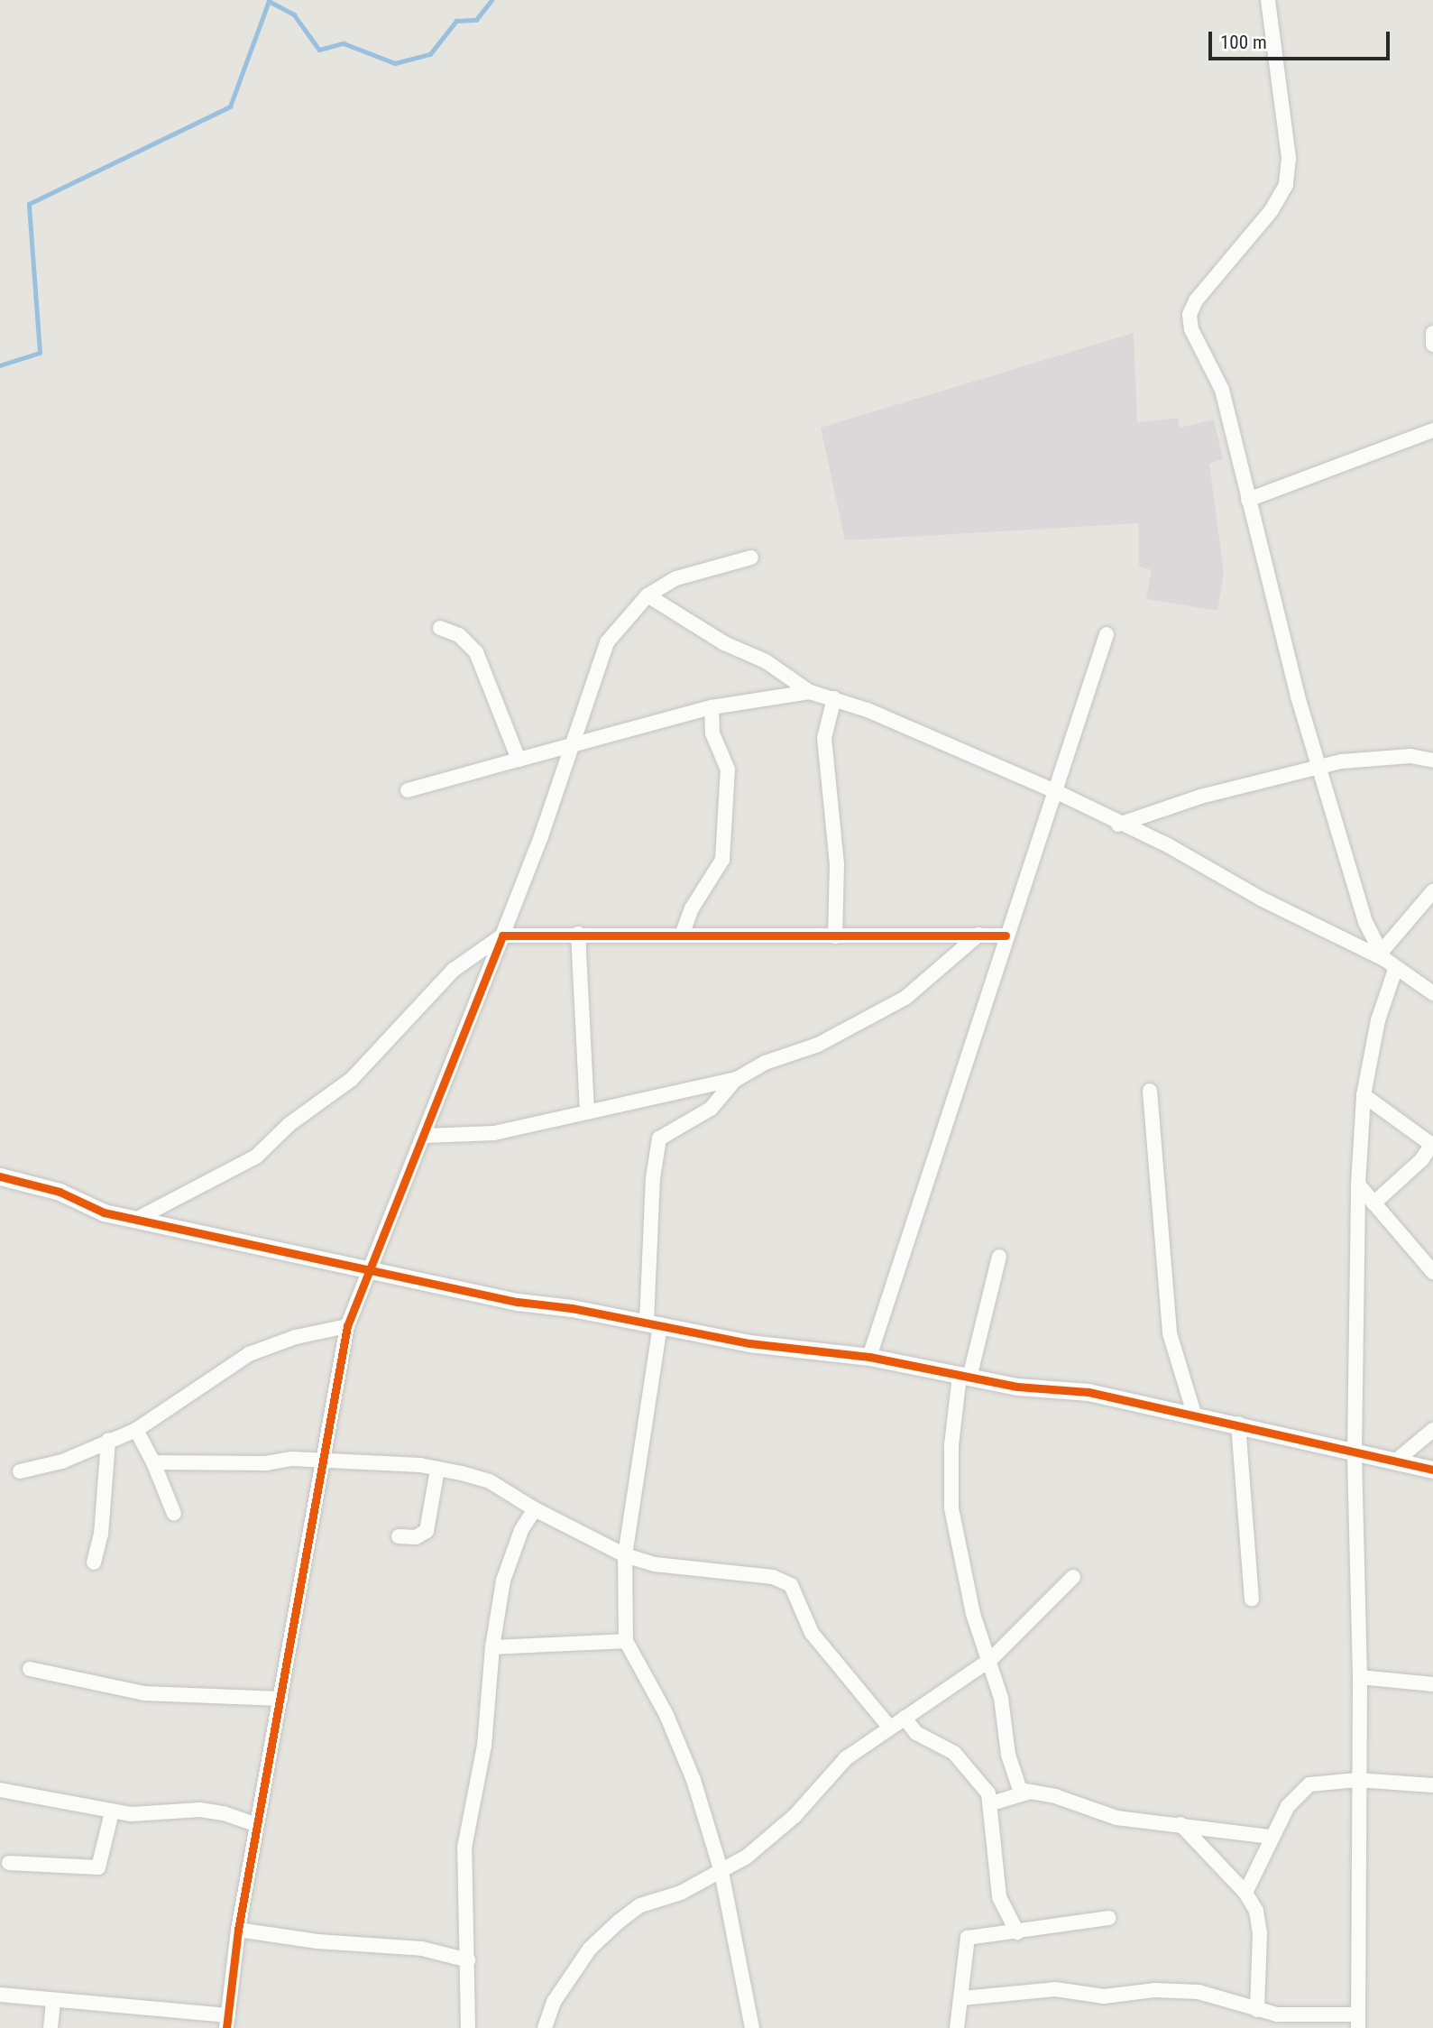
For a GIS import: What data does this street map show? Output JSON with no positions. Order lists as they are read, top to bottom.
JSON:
{
  "scale_bar": "100 m"
}
